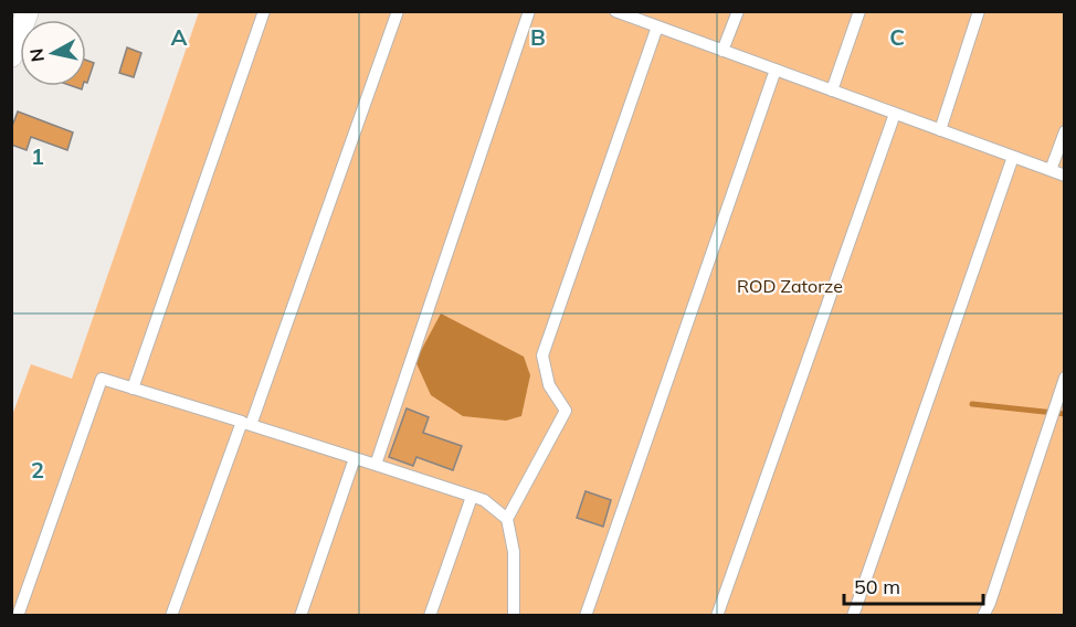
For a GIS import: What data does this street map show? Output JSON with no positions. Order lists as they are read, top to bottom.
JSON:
{
  "parks": ["ROD Zatorze"],
  "scale_bar": "50 m",
  "north": "left",
  "grid": {
    "columns": ["A", "B", "C"],
    "rows": ["1", "2"]
  }
}
